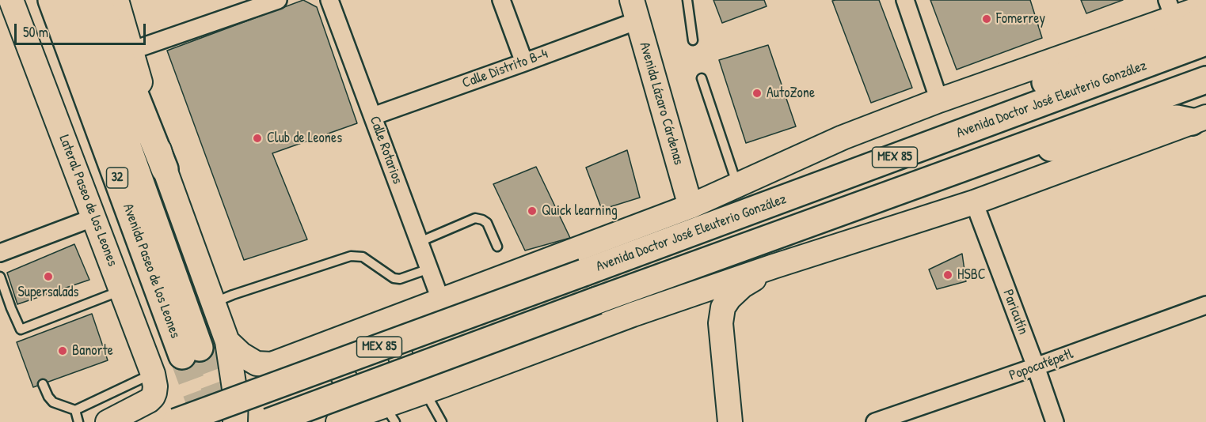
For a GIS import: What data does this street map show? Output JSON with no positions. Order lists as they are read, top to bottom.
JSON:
{
  "streets": {
    "main road": [
      "Avenida Doctor José Eleuterio González",
      "MEX 85",
      "32",
      "Avenida Paseo de los Leones"
    ],
    "street": [
      "Calle Distrito B-4",
      "Avenida Lázaro Cárdenas",
      "Calle Rotarios",
      "Lateral Paseo de los Leones",
      "Paricutín",
      "Popocatépetl"
    ]
  },
  "crossings": [
    ["Calle Distrito B-4", "Avenida Lázaro Cárdenas"],
    ["Calle Distrito B-4", "Calle Rotarios"],
    ["Paricutín", "Popocatépetl"]
  ],
  "places": [
    "Fomerrey",
    "AutoZone",
    "Club de Leones",
    "Quick learning",
    "HSBC",
    "Supersalads",
    "Banorte"
  ],
  "scale_bar": "50 m"
}
